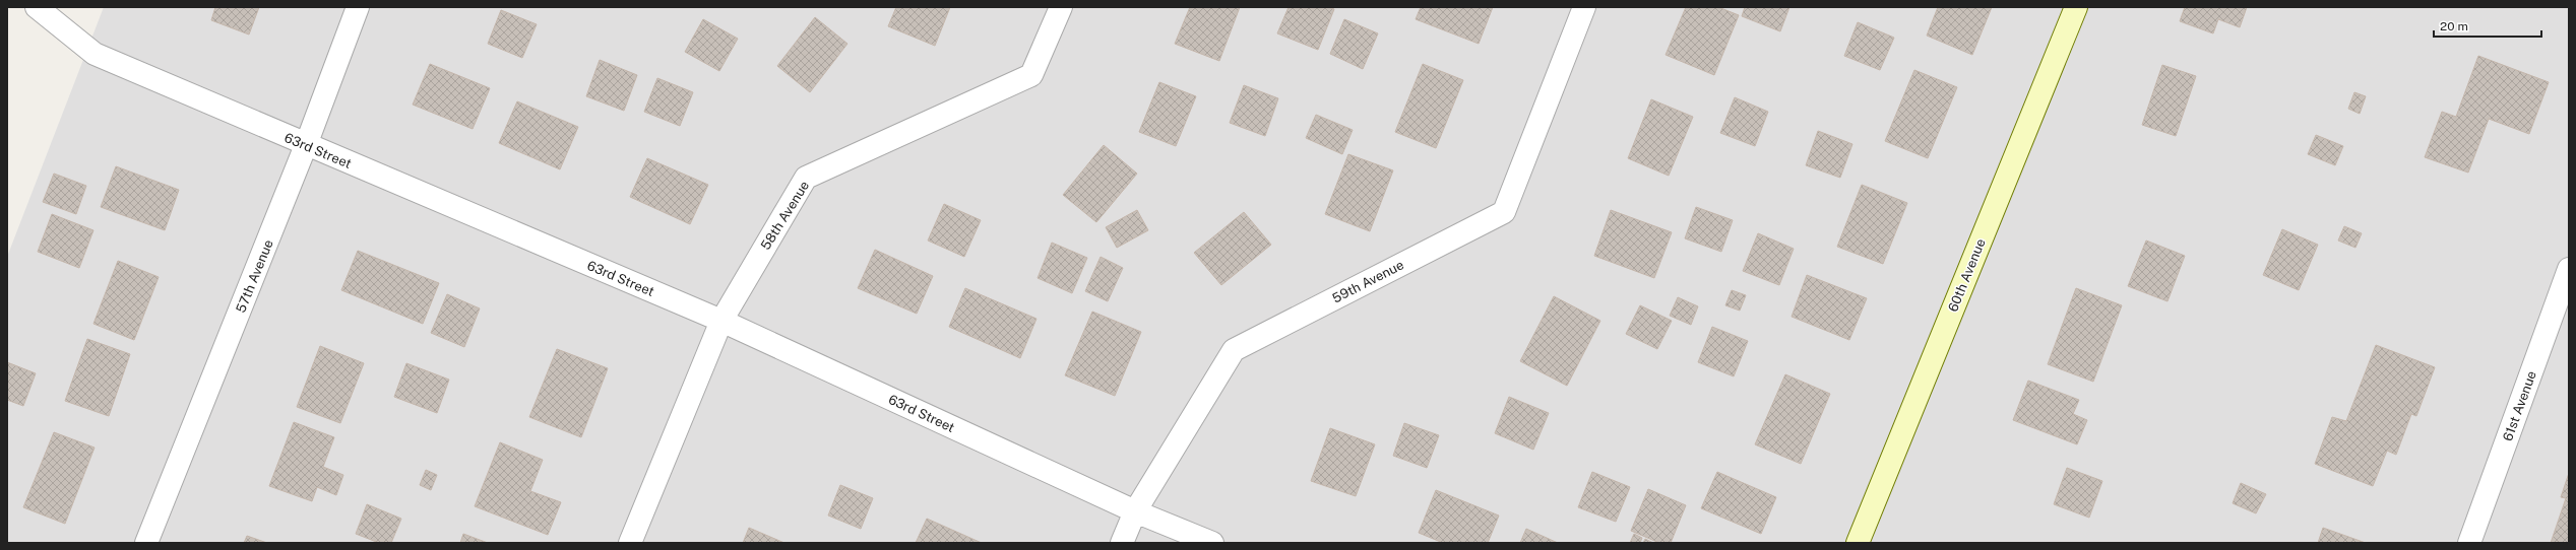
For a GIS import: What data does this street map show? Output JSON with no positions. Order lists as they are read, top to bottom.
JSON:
{
  "streets": {
    "street": [
      "63rd Street",
      "58th Avenue",
      "60th Avenue",
      "57th Avenue",
      "59th Avenue",
      "61st Avenue"
    ]
  },
  "crossings": [
    ["63rd Street", "58th Avenue"],
    ["63rd Street", "57th Avenue"],
    ["63rd Street", "59th Avenue"]
  ],
  "scale_bar": "20 m"
}
